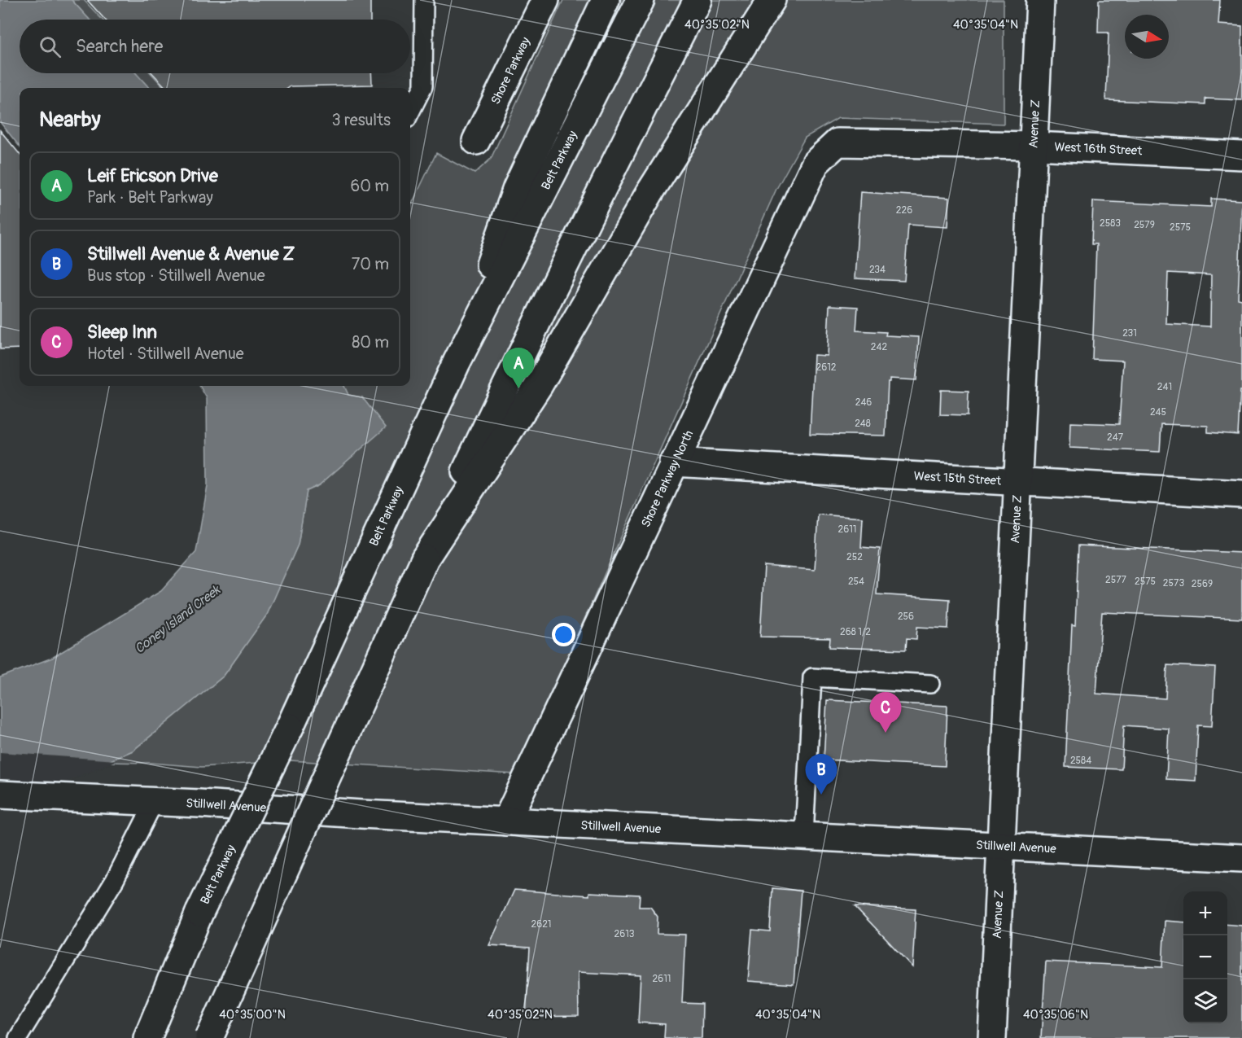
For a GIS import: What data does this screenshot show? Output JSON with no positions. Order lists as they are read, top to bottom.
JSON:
{
  "streets": {
    "main road": [
      "Shore Parkway",
      "Avenue Z",
      "West 16th Street",
      "Belt Parkway",
      "Shore Parkway North",
      "West 15th Street",
      "Stillwell Avenue"
    ]
  },
  "crossings": [
    ["Avenue Z", "West 16th Street"],
    ["Avenue Z", "West 15th Street"],
    ["Avenue Z", "Stillwell Avenue"],
    ["West 16th Street", "Shore Parkway North"],
    ["Shore Parkway North", "West 15th Street"],
    ["Shore Parkway North", "Stillwell Avenue"]
  ],
  "water": ["Coney Island Creek"],
  "house_numbers": [
    "226",
    "2583",
    "2579",
    "2575",
    "234",
    "231",
    "242",
    "2612",
    "241",
    "246",
    "245",
    "248",
    "247",
    "2611",
    "252",
    "2577",
    "254",
    "2575",
    "2573",
    "2569",
    "256",
    "268 1/2",
    "2584",
    "2621",
    "2613",
    "2611"
  ],
  "north": "right",
  "page": {
    "search": "Search here",
    "heading": ["Nearby", "3 results"],
    "list": [
      {
        "mark": "A",
        "name": "Leif Ericson Drive",
        "note": "Park · Belt Parkway",
        "value": "60 m"
      },
      {
        "mark": "B",
        "name": "Stillwell Avenue & Avenue Z",
        "note": "Bus stop · Stillwell Avenue",
        "value": "70 m"
      },
      {
        "mark": "C",
        "name": "Sleep Inn",
        "note": "Hotel · Stillwell Avenue",
        "value": "80 m"
      }
    ],
    "pins": ["A", "C", "B"],
    "map_buttons": ["+", "−"]
  },
  "coordinates": [
    "40°35'02\"N",
    "40°35'04\"N",
    "40°35'00\"N",
    "40°35'06\"N"
  ]
}
